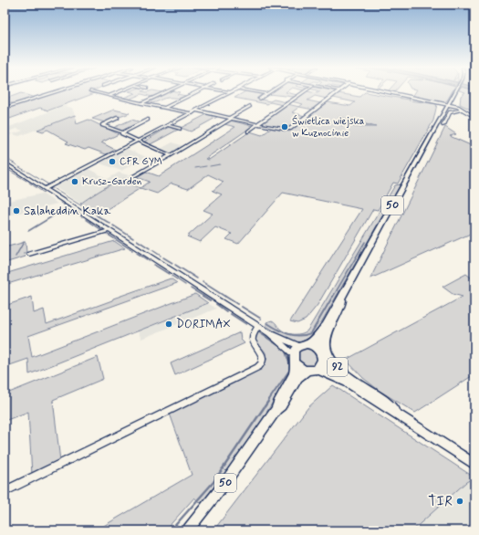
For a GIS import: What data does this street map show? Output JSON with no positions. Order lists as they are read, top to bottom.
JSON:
{
  "streets": {
    "main road": ["50", "92"]
  },
  "crossings": [
    ["50", "92"]
  ],
  "places": [
    "Świetlica wiejska w Kuznocinie",
    "CFR GYM",
    "Krusz-Garden",
    "Salaheddin Kaka",
    "DORIMAX",
    "TIR"
  ]
}
